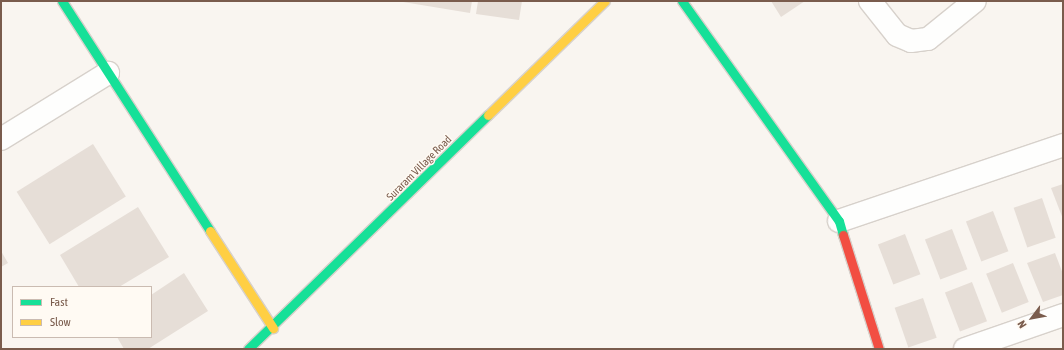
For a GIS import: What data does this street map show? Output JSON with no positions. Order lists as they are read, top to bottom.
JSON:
{
  "streets": {
    "street": ["Suraram Village Road"]
  },
  "legend": ["Fast", "Slow"],
  "north": "bottom left"
}
